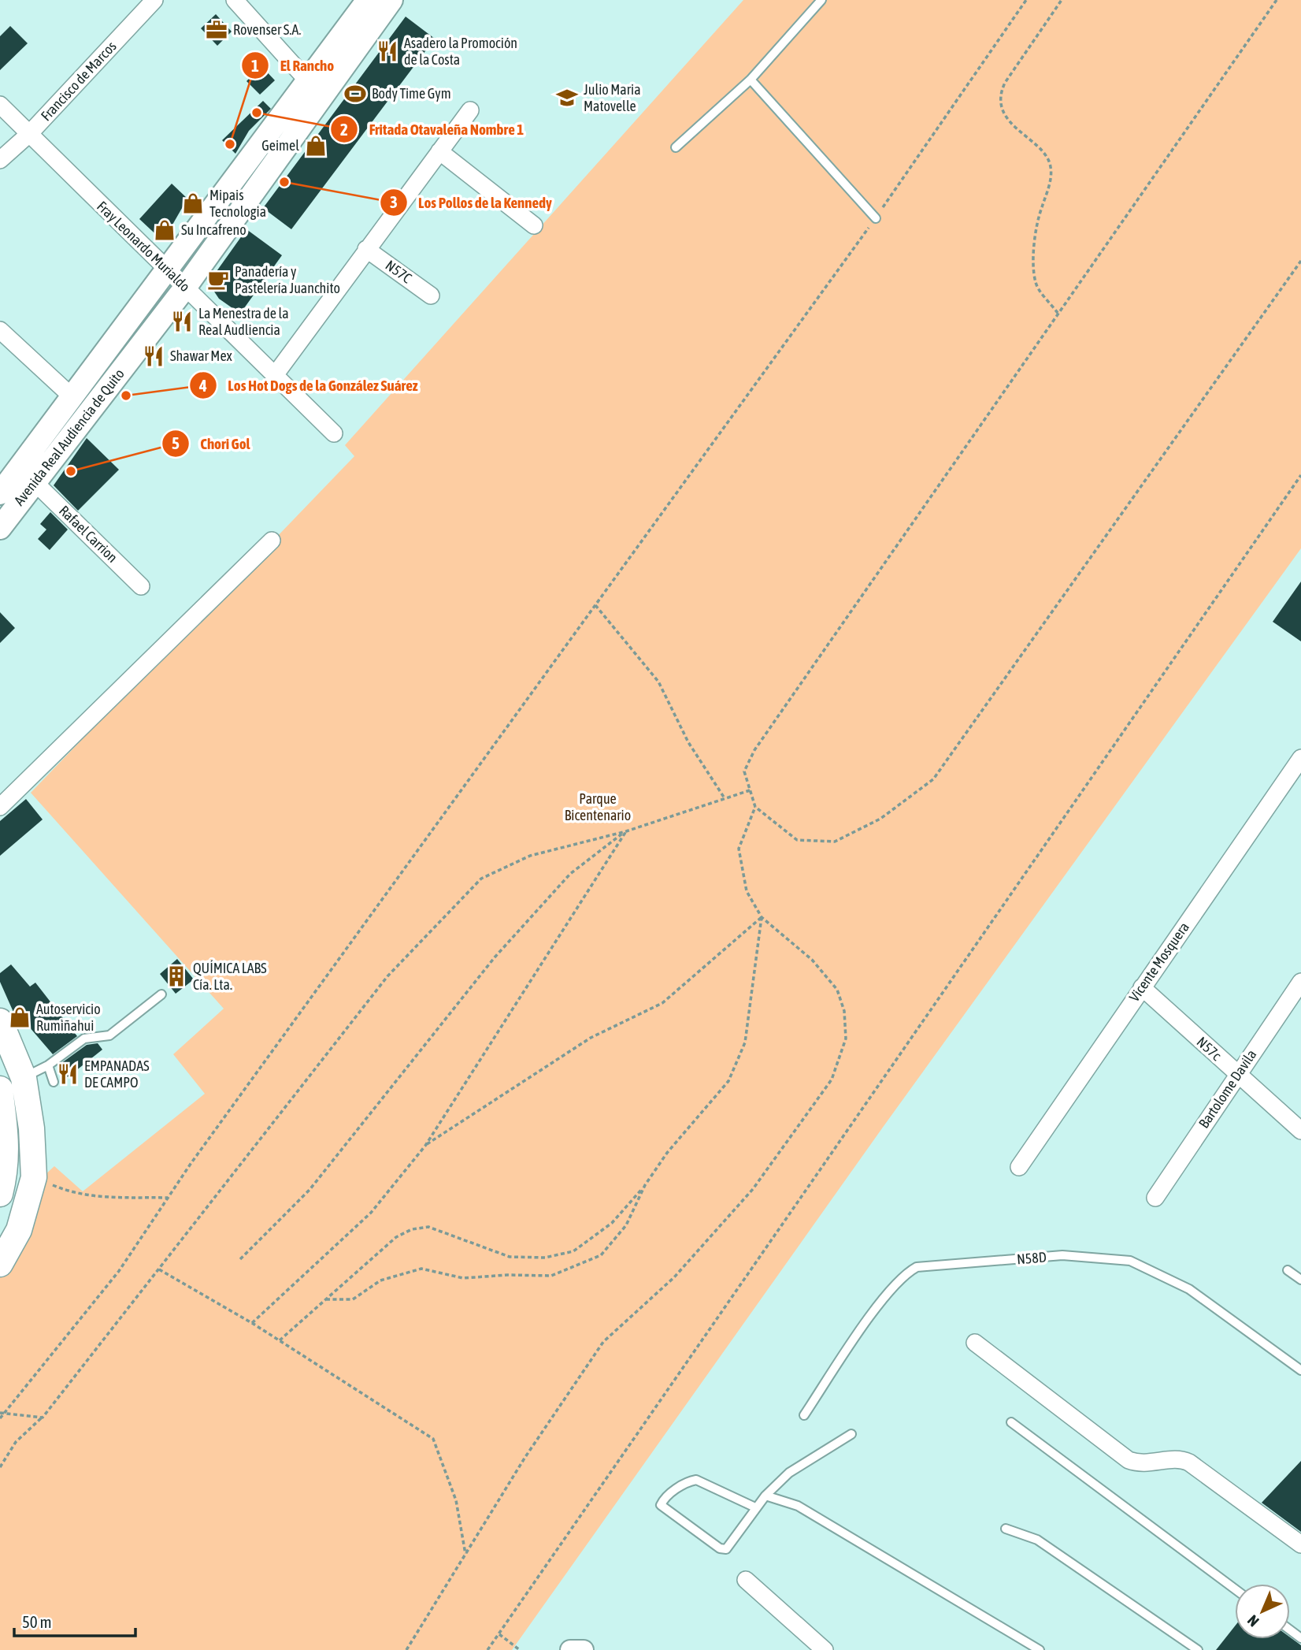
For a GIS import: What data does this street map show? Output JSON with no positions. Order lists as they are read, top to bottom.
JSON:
{
  "streets": {
    "main road": ["Avenida Real Audiencia de Quito"],
    "street": [
      "Francisco de Marcos",
      "Fray Leonardo Murialdo",
      "N57C",
      "Rafael Carrion",
      "Vicente Mosquera",
      "N57c",
      "Bartolome Davila"
    ],
    "lane": ["N58D"]
  },
  "crossings": [
    ["Francisco de Marcos", "Fray Leonardo Murialdo"],
    ["Fray Leonardo Murialdo", "Avenida Real Audiencia de Quito"],
    ["Avenida Real Audiencia de Quito", "Rafael Carrion"],
    ["Vicente Mosquera", "N57c"],
    ["N57c", "Bartolome Davila"]
  ],
  "parks": ["Parque Bicentenario"],
  "places": {
    "office": ["Rovenser S.A."],
    "restaurant": [
      "Asadero la Promoción de la Costa",
      "La Menestra de la Real Audliencia",
      "Shawar Mex",
      "EMPANADAS DE CAMPO"
    ],
    "sports": ["Body Time Gym"],
    "school or university": ["Julio Maria Matovelle"],
    "other": [
      "Fritada Otavaleña Nombre 1",
      "El Rancho",
      "Los Pollos de la Kennedy",
      "Los Hot Dogs de la González Suárez",
      "Chori Gol"
    ],
    "shop": [
      "Geimel",
      "Mipais Tecnologia",
      "Su Incafreno",
      "Autoservicio Rumiñahui"
    ],
    "cafe": ["Panadería y Pastelería Juanchito"],
    "building": ["QUÍMICA LABS Cía. Lta."]
  },
  "scale_bar": "50 m",
  "north": "bottom left"
}
